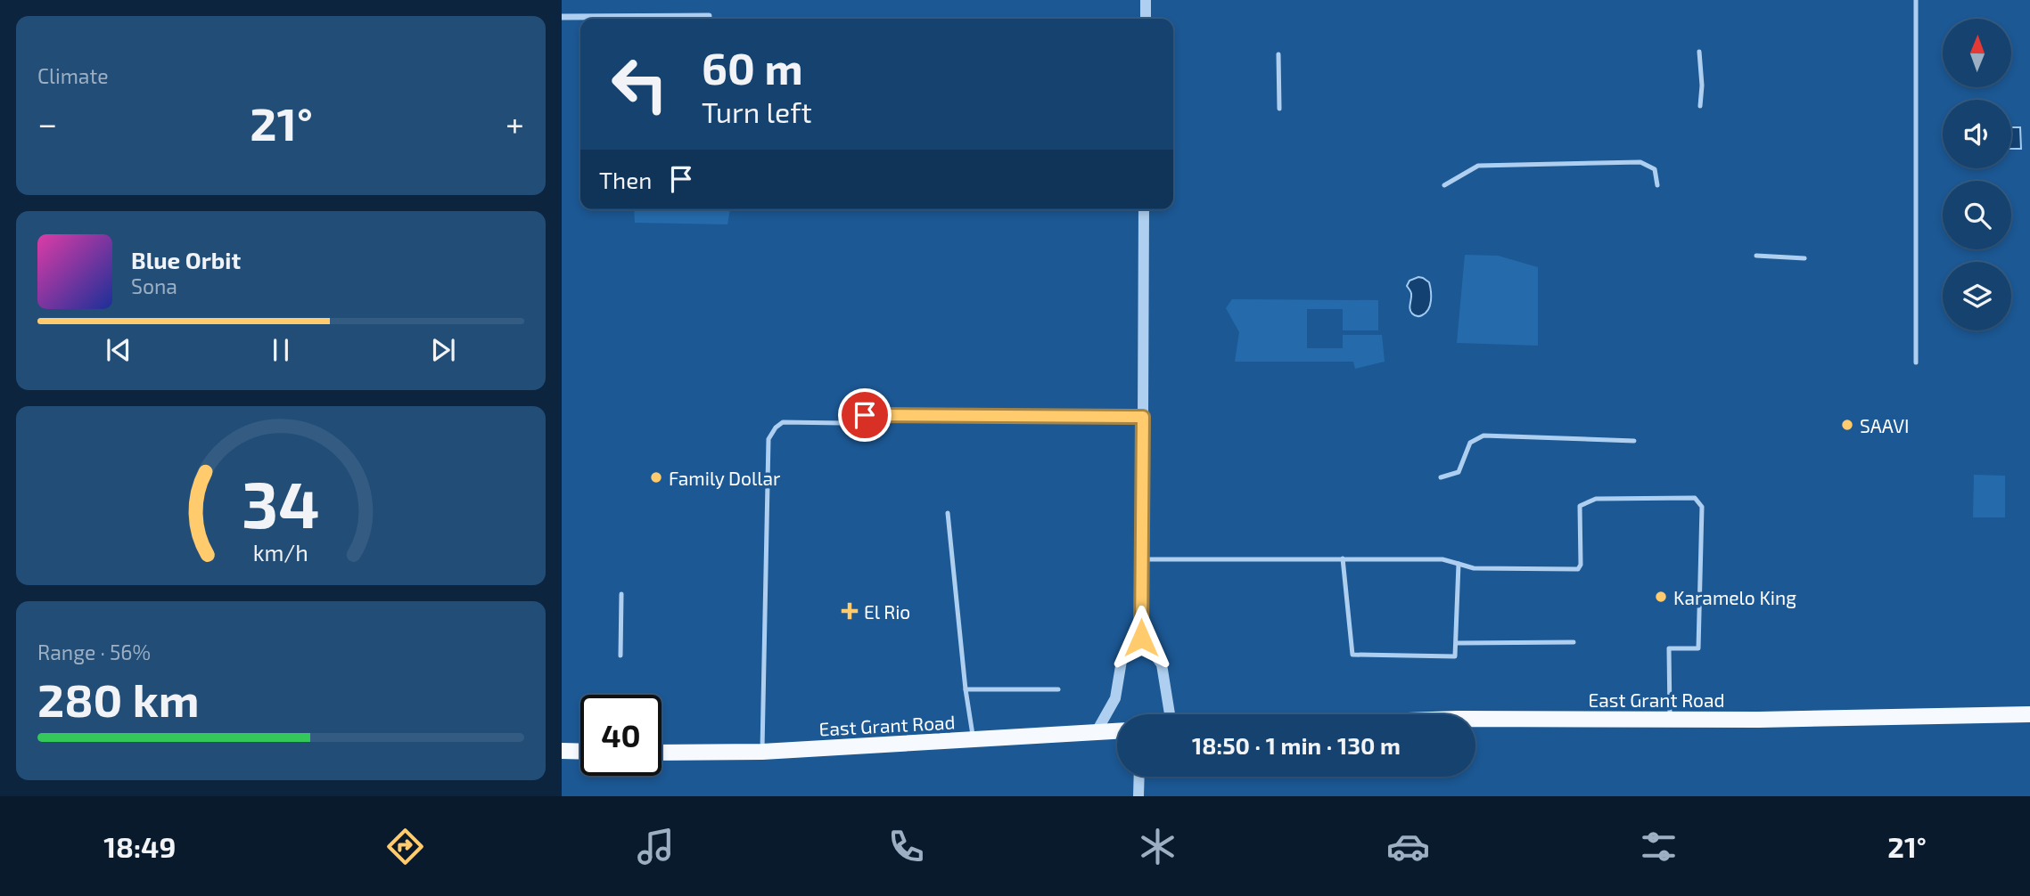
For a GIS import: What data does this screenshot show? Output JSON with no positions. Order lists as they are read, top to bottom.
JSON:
{
  "streets": {
    "main road": ["East Grant Road"]
  },
  "places": {
    "other": ["SAAVI", "Family Dollar", "Karamelo King"],
    "health": ["El Rio"]
  },
  "north": "top",
  "page": {
    "tile": [
      "Climate",
      ["Range · 56%", "280 km"]
    ],
    "turn": ["60 m", "Turn left"],
    "heat": ["−", "21°", "+"],
    "then": "Then",
    "song": ["Blue Orbit", "Sona"],
    "limit": "40",
    "trip": "18:50 · 1 min · 130 m",
    "tabs": ["18:49", "21°"],
    "gauge": ["34", "km/h"]
  }
}
